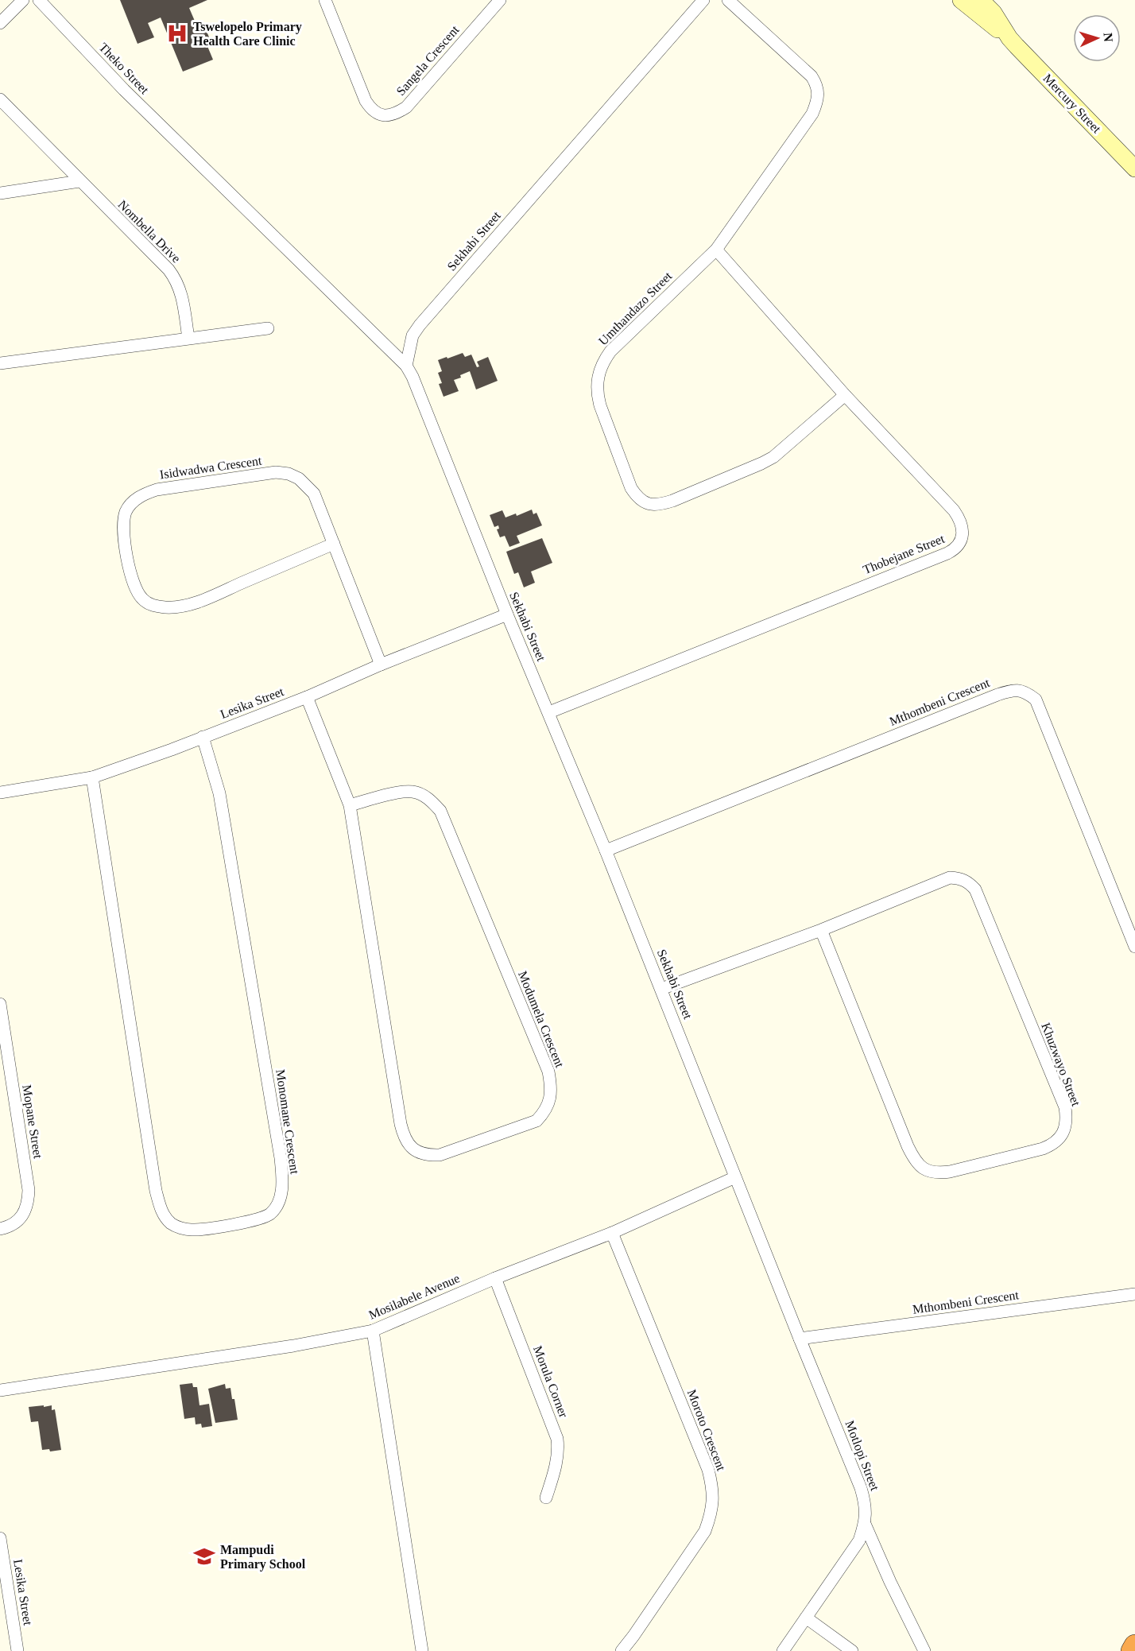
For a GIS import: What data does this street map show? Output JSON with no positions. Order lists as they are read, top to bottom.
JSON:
{
  "streets": {
    "main road": ["Mercury Street"],
    "street": [
      "Sangela Crescent",
      "Theko Street",
      "Nombella Drive",
      "Sekhabi Street",
      "Umthandazo Street",
      "Isidwadwa Crescent",
      "Thobejane Street",
      "Mthombeni Crescent",
      "Lesika Street",
      "Modumela Crescent",
      "Khuzwayo Street",
      "Mopane Street",
      "Monomane Crescent",
      "Mosilabele Avenue",
      "Morula Corner",
      "Moroto Crescent",
      "Motlopi Street"
    ]
  },
  "crossings": [
    ["Theko Street", "Sekhabi Street"],
    ["Sekhabi Street", "Thobejane Street"],
    ["Sekhabi Street", "Mthombeni Crescent"],
    ["Sekhabi Street", "Lesika Street"],
    ["Sekhabi Street", "Khuzwayo Street"],
    ["Sekhabi Street", "Mosilabele Avenue"],
    ["Sekhabi Street", "Motlopi Street"],
    ["Umthandazo Street", "Thobejane Street"],
    ["Isidwadwa Crescent", "Lesika Street"],
    ["Mthombeni Crescent", "Motlopi Street"],
    ["Lesika Street", "Modumela Crescent"],
    ["Lesika Street", "Monomane Crescent"],
    ["Mosilabele Avenue", "Morula Corner"],
    ["Mosilabele Avenue", "Moroto Crescent"]
  ],
  "places": {
    "hospital": ["Tswelopelo Primary Health Care Clinic"],
    "school or university": ["Mampudi Primary School"]
  },
  "north": "right"
}
